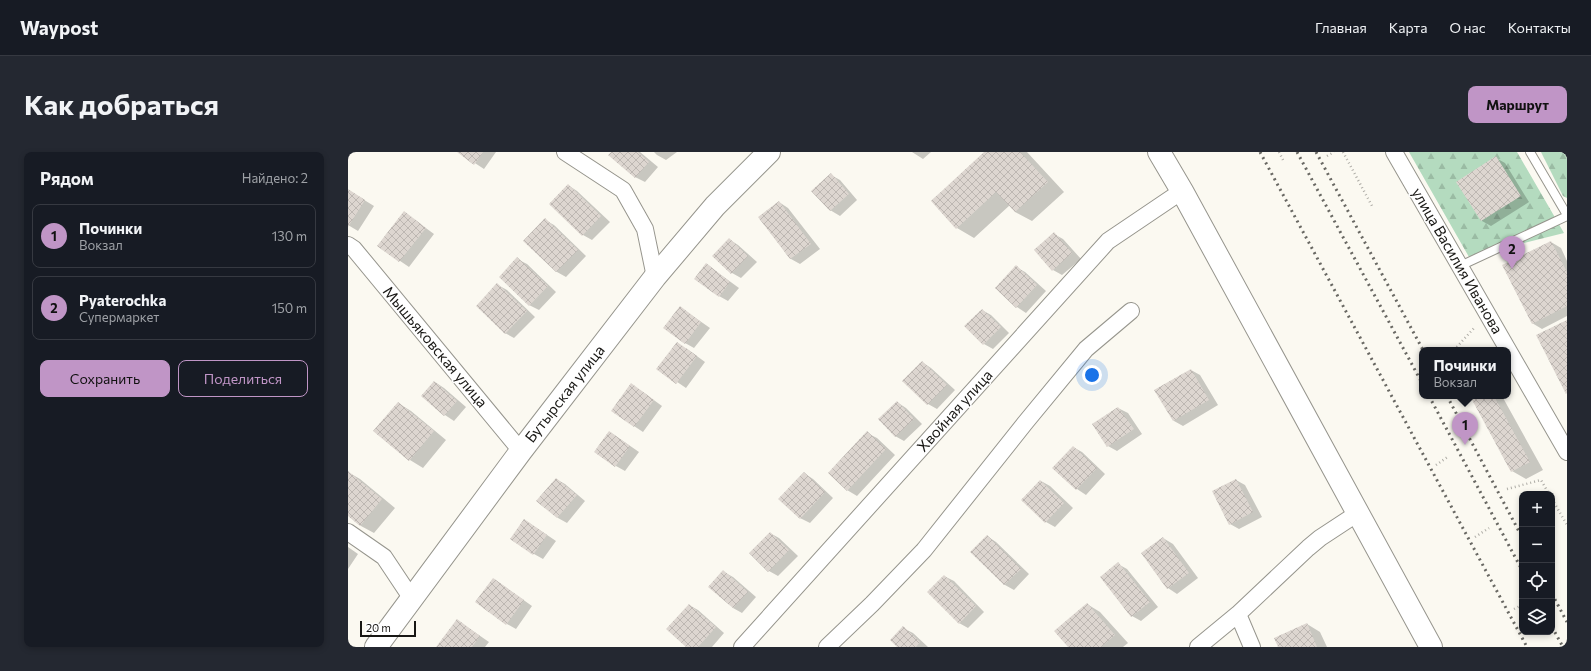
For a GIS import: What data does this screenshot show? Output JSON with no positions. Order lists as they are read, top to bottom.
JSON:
{
  "streets": {
    "street": [
      "улица Василия Иванова",
      "Мышьяковская улица",
      "Бутырская улица",
      "Хвойная улица"
    ]
  },
  "crossings": [
    ["Мышьяковская улица", "Бутырская улица"]
  ],
  "scale_bar": "20 m",
  "page": {
    "header": "Waypost",
    "nav": [
      "Главная",
      "Карта",
      "О нас",
      "Контакты"
    ],
    "buttons": [
      "Маршрут",
      ["Сохранить", "Поделиться"]
    ],
    "title": "Как добраться",
    "heading": ["Рядом", "Найдено: 2"],
    "list": [
      {
        "mark": "1",
        "name": "Починки",
        "note": "Вокзал",
        "value": "130 m"
      },
      {
        "mark": "2",
        "name": "Pyaterochka",
        "note": "Супермаркет",
        "value": "150 m"
      }
    ],
    "pins": ["2", "1"],
    "popup": ["Починки", "Вокзал"],
    "map_buttons": ["+", "−"],
    "scale": "20 m"
  }
}
